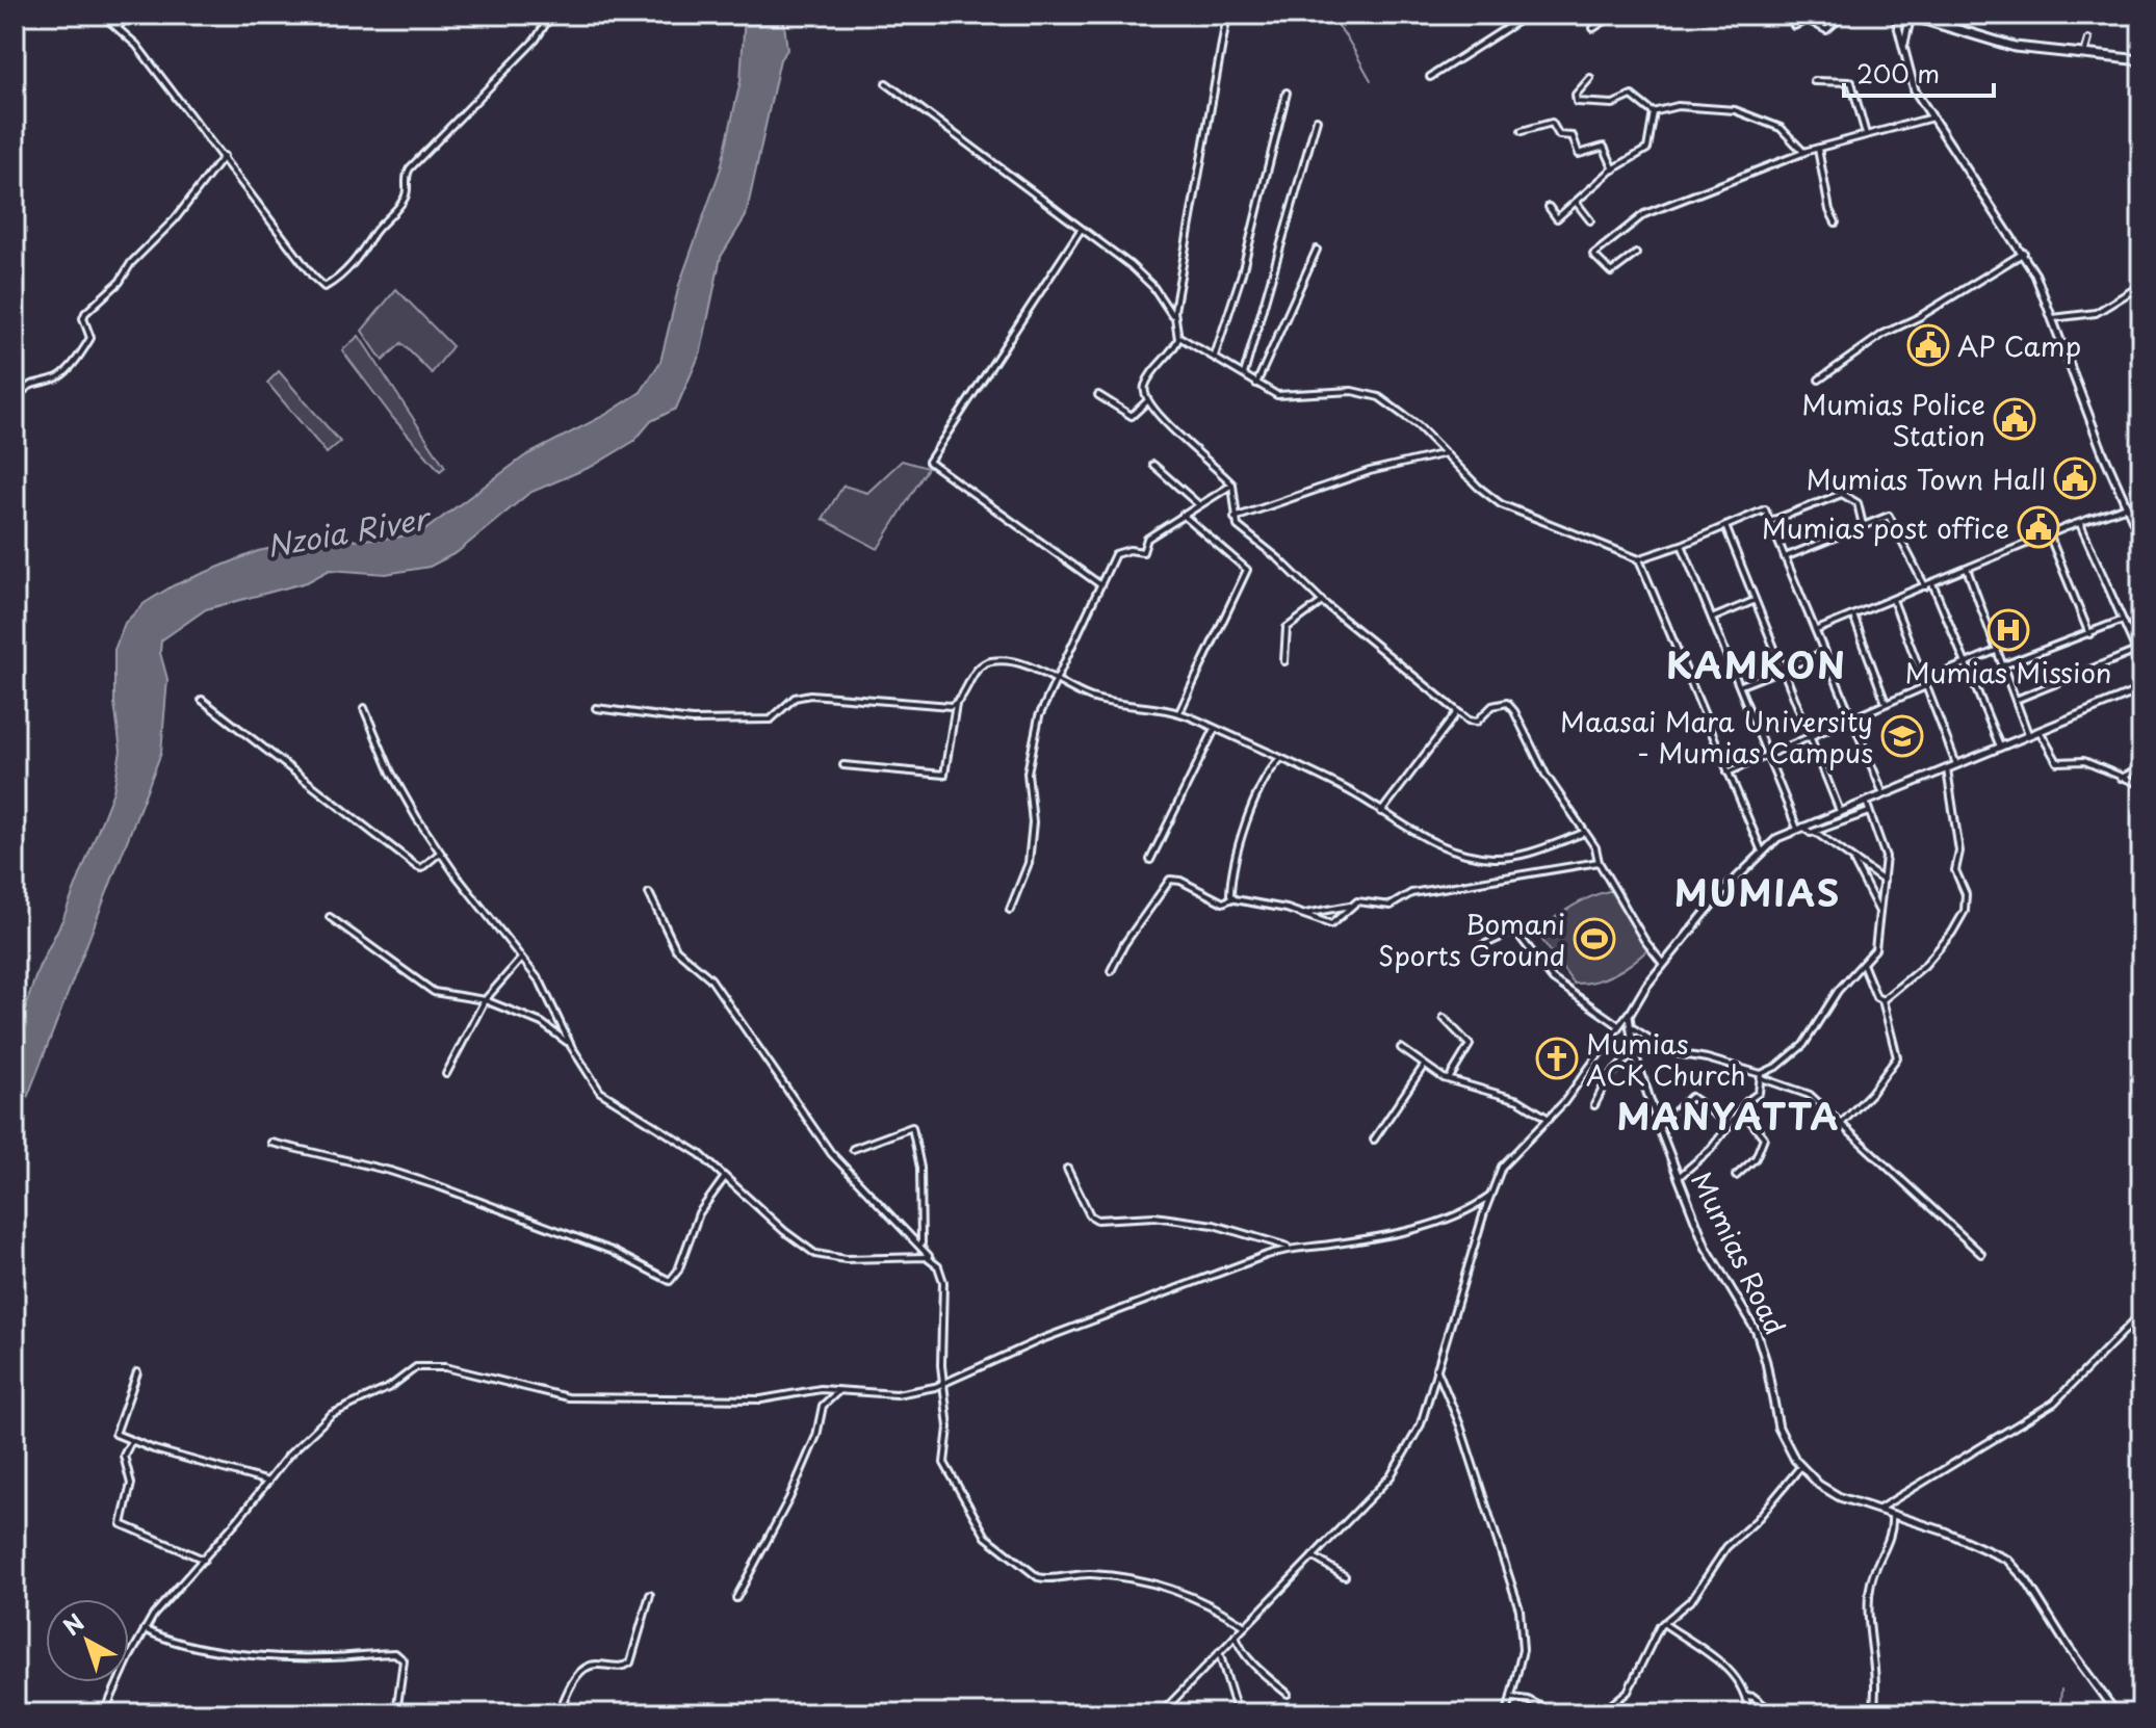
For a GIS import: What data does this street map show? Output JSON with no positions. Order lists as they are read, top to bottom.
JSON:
{
  "streets": {
    "street": ["Mumias Road"]
  },
  "districts": ["KAMKON", "MUMIAS", "MANYATTA"],
  "water": ["Nzoia River"],
  "places": {
    "public building": [
      "AP Camp",
      "Mumias Police Station",
      "Mumias Town Hall",
      "Mumias post office"
    ],
    "hospital": ["Mumias Mission"],
    "school or university": ["Maasai Mara University - Mumias Campus"],
    "sports": ["Bomani Sports Ground"],
    "church": ["Mumias ACK Church"]
  },
  "scale_bar": "200 m",
  "north": "top left"
}
